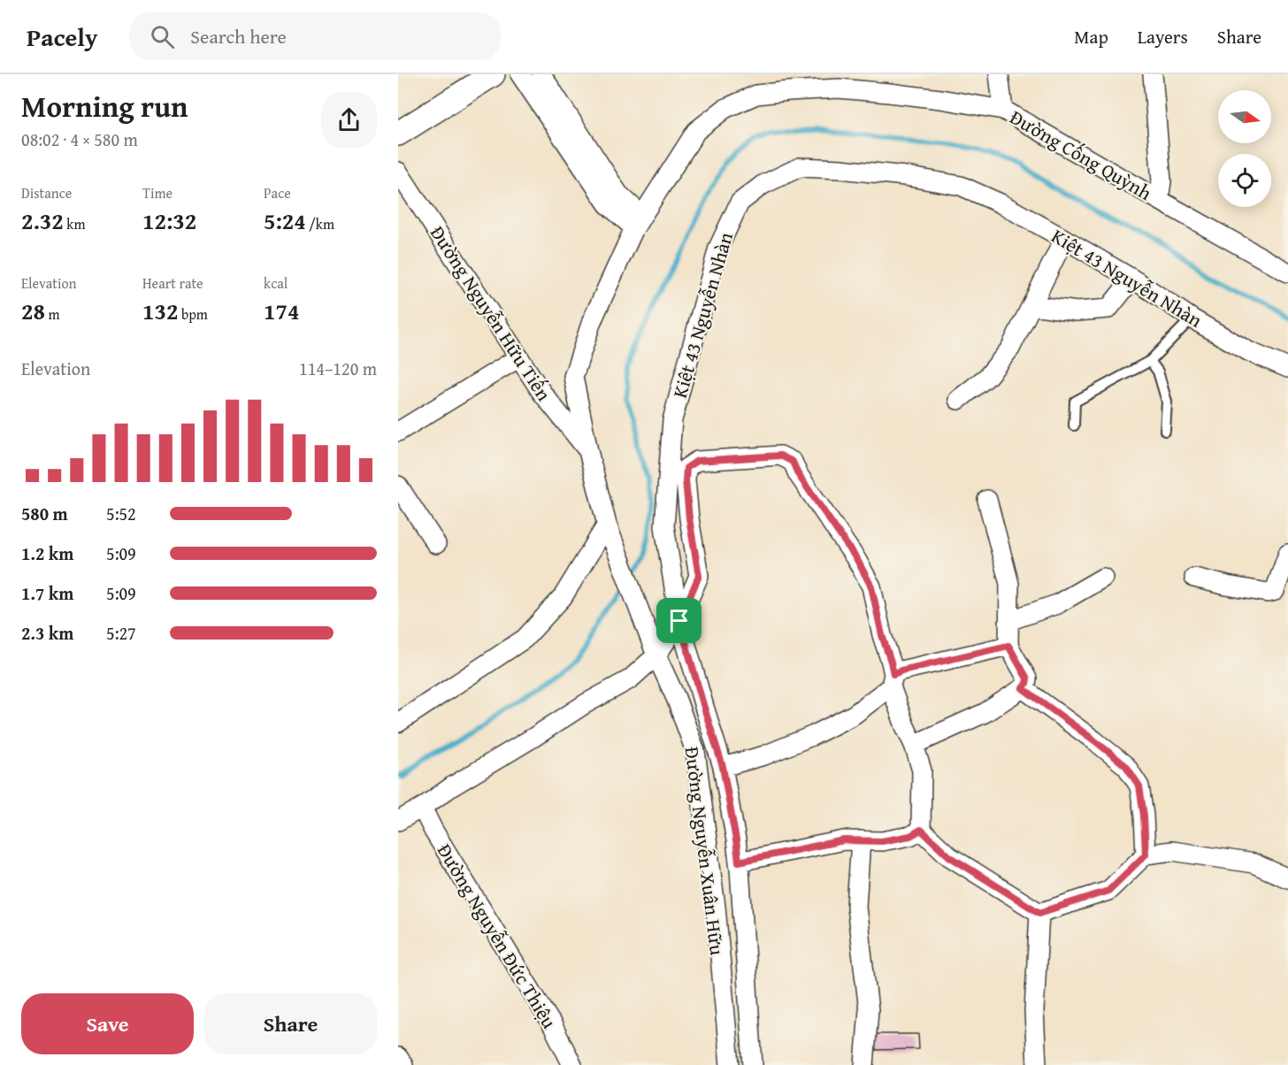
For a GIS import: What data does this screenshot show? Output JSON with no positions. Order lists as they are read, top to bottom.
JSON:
{
  "streets": {
    "street": [
      "Đường Cống Quỳnh",
      "Kiệt 43 Nguyễn Nhàn",
      "Đường Nguyễn Hữu Tiến",
      "Đường Nguyễn Xuân Hữu",
      "Đường Nguyễn Đức Thiệu"
    ]
  },
  "crossings": [
    ["Đường Cống Quỳnh", "Đường Nguyễn Hữu Tiến"],
    ["Đường Cống Quỳnh", "Đường Nguyễn Xuân Hữu"],
    ["Kiệt 43 Nguyễn Nhàn", "Đường Nguyễn Xuân Hữu"]
  ],
  "north": "right",
  "page": {
    "header": "Pacely",
    "search": "Search here",
    "nav": ["Map", "Layers", "Share"],
    "heading": ["Morning run", "08:02 · 4 × 580 m"],
    "stats": [
      ["Distance", "2.32 km"],
      ["Time", "12:32"],
      ["Pace", "5:24 /km"],
      ["Elevation", "28 m"],
      ["Heart rate", "132 bpm"],
      ["kcal", "174"]
    ],
    "chart": ["Elevation", "114–120 m"],
    "list": [
      {
        "name": "580 m",
        "note": "5:52"
      },
      {
        "name": "1.2 km",
        "note": "5:09"
      },
      {
        "name": "1.7 km",
        "note": "5:09"
      },
      {
        "name": "2.3 km",
        "note": "5:27"
      }
    ],
    "buttons": ["Save", "Share"]
  }
}
